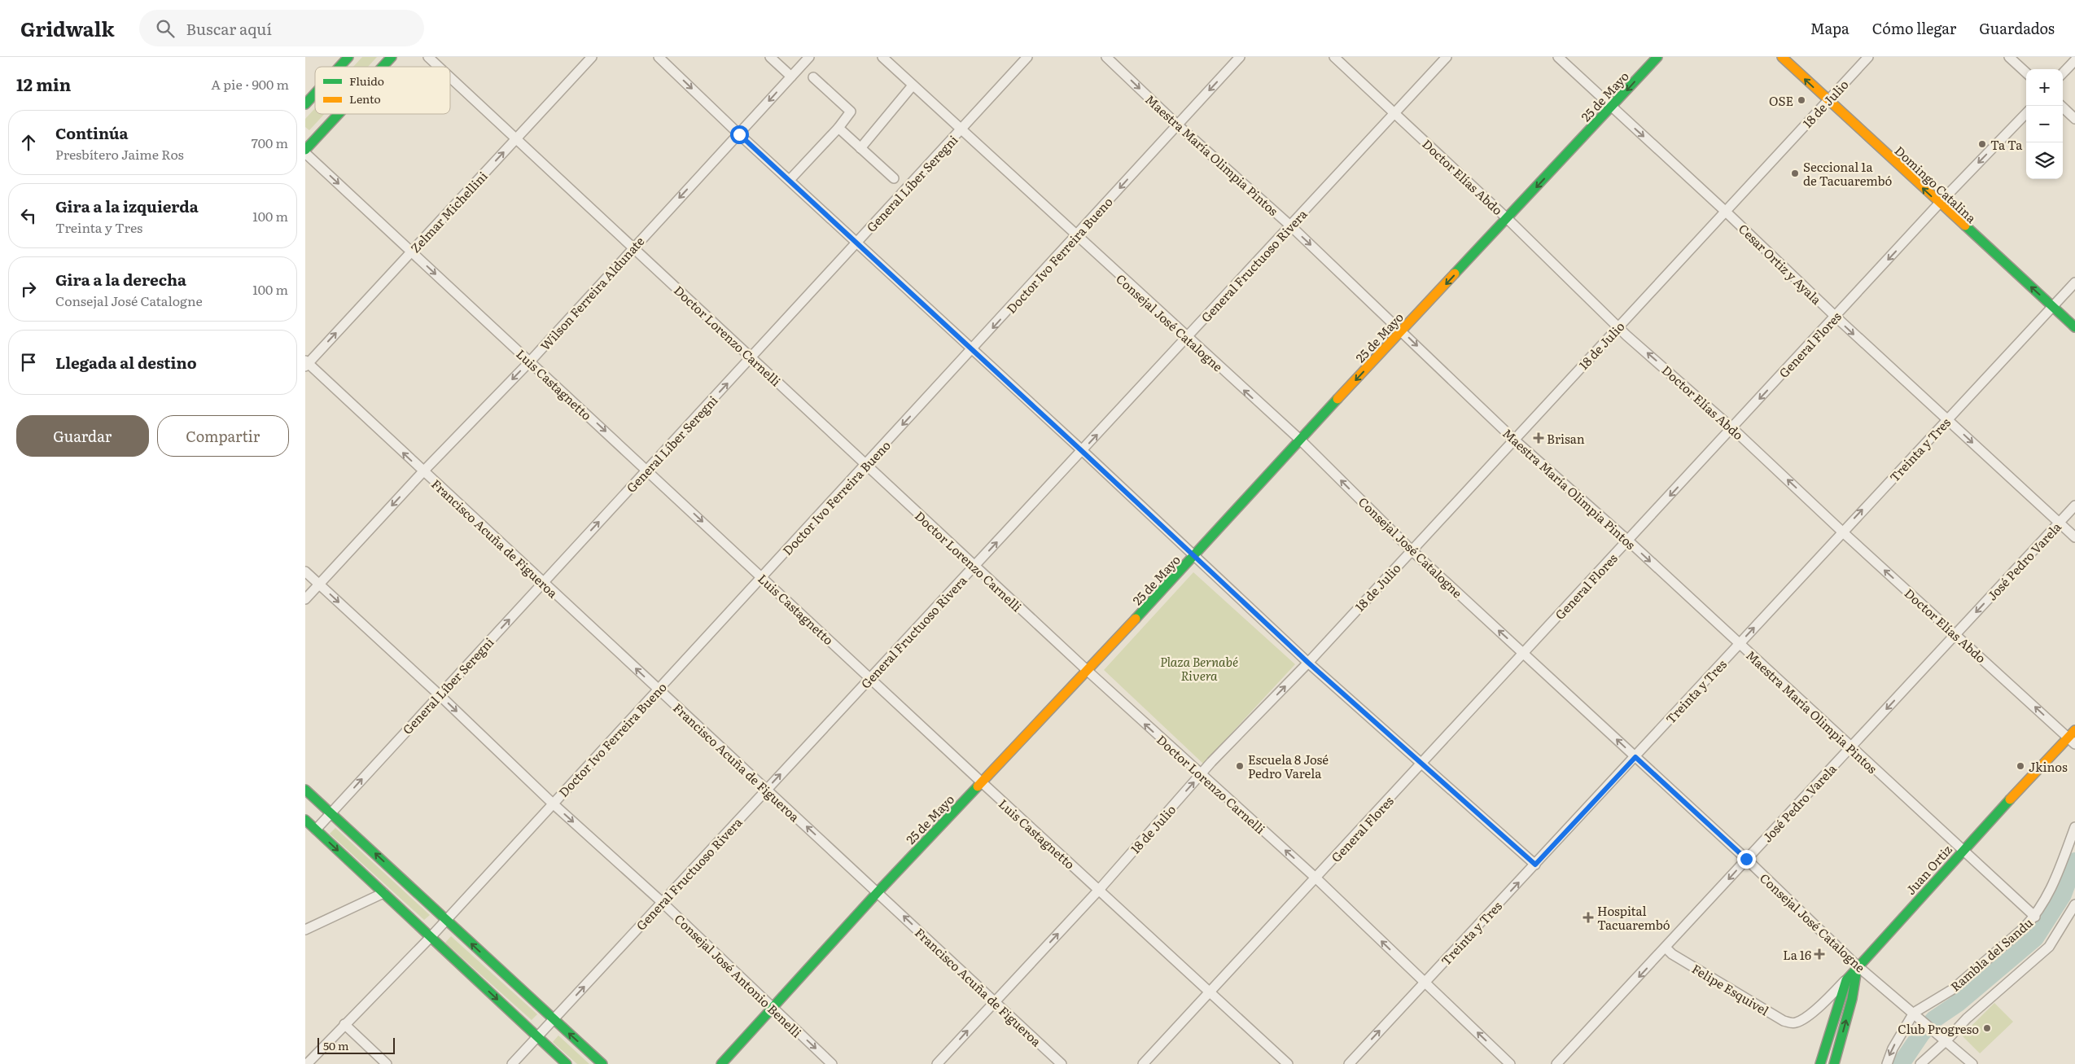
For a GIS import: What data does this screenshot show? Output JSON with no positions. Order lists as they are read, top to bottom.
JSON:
{
  "streets": {
    "street": [
      "25 de Mayo",
      "18 de Julio",
      "Maestra María Olimpia Pintos",
      "Doctor Elías Abdo",
      "General Líber Seregni",
      "Domingo Catalina",
      "Zelmar Michellini",
      "Doctor Ivo Ferreira Bueno",
      "Cesar Ortiz y Ayala",
      "General Fructuoso Rivera",
      "Wilson Ferreira Aldunate",
      "Consejal José Catalogne",
      "Doctor Lorenzo Carnelli",
      "General Flores",
      "Luis Castagnetto",
      "Treinta y Tres",
      "Francisco Acuña de Figueroa",
      "José Pedro Varela",
      "Juan Ortiz",
      "Rambla del Sandu",
      "Consejal José Antonio Benelli",
      "Felipe Esquivel"
    ]
  },
  "crossings": [
    ["25 de Mayo", "Maestra María Olimpia Pintos"],
    ["25 de Mayo", "Doctor Elías Abdo"],
    ["25 de Mayo", "Cesar Ortiz y Ayala"],
    ["25 de Mayo", "Consejal José Catalogne"],
    ["25 de Mayo", "Doctor Lorenzo Carnelli"],
    ["25 de Mayo", "Luis Castagnetto"],
    ["25 de Mayo", "Francisco Acuña de Figueroa"],
    ["25 de Mayo", "Consejal José Antonio Benelli"],
    ["18 de Julio", "Maestra María Olimpia Pintos"],
    ["18 de Julio", "Doctor Elías Abdo"],
    ["18 de Julio", "Domingo Catalina"],
    ["18 de Julio", "Cesar Ortiz y Ayala"],
    ["18 de Julio", "Consejal José Catalogne"],
    ["18 de Julio", "Doctor Lorenzo Carnelli"],
    ["18 de Julio", "Luis Castagnetto"],
    ["18 de Julio", "Francisco Acuña de Figueroa"],
    ["Maestra María Olimpia Pintos", "Doctor Ivo Ferreira Bueno"],
    ["Maestra María Olimpia Pintos", "General Fructuoso Rivera"],
    ["Maestra María Olimpia Pintos", "General Flores"],
    ["Maestra María Olimpia Pintos", "Treinta y Tres"],
    ["Maestra María Olimpia Pintos", "José Pedro Varela"],
    ["Maestra María Olimpia Pintos", "Juan Ortiz"],
    ["Maestra María Olimpia Pintos", "Rambla del Sandu"],
    ["Doctor Elías Abdo", "General Fructuoso Rivera"],
    ["Doctor Elías Abdo", "General Flores"],
    ["Doctor Elías Abdo", "Treinta y Tres"],
    ["Doctor Elías Abdo", "José Pedro Varela"],
    ["Doctor Elías Abdo", "Juan Ortiz"],
    ["General Líber Seregni", "Consejal José Catalogne"],
    ["General Líber Seregni", "Doctor Lorenzo Carnelli"],
    ["General Líber Seregni", "Luis Castagnetto"],
    ["General Líber Seregni", "Francisco Acuña de Figueroa"],
    ["General Líber Seregni", "Consejal José Antonio Benelli"],
    ["Domingo Catalina", "General Flores"],
    ["Domingo Catalina", "Treinta y Tres"],
    ["Zelmar Michellini", "Doctor Lorenzo Carnelli"],
    ["Zelmar Michellini", "Luis Castagnetto"],
    ["Zelmar Michellini", "Francisco Acuña de Figueroa"],
    ["Doctor Ivo Ferreira Bueno", "Consejal José Catalogne"],
    ["Doctor Ivo Ferreira Bueno", "Doctor Lorenzo Carnelli"],
    ["Doctor Ivo Ferreira Bueno", "Luis Castagnetto"],
    ["Doctor Ivo Ferreira Bueno", "Francisco Acuña de Figueroa"],
    ["Doctor Ivo Ferreira Bueno", "Consejal José Antonio Benelli"],
    ["Cesar Ortiz y Ayala", "General Flores"],
    ["Cesar Ortiz y Ayala", "Treinta y Tres"],
    ["Cesar Ortiz y Ayala", "José Pedro Varela"],
    ["General Fructuoso Rivera", "Consejal José Catalogne"],
    ["General Fructuoso Rivera", "Doctor Lorenzo Carnelli"],
    ["General Fructuoso Rivera", "Luis Castagnetto"],
    ["General Fructuoso Rivera", "Francisco Acuña de Figueroa"],
    ["General Fructuoso Rivera", "Consejal José Antonio Benelli"],
    ["Wilson Ferreira Aldunate", "Doctor Lorenzo Carnelli"],
    ["Wilson Ferreira Aldunate", "Luis Castagnetto"],
    ["Wilson Ferreira Aldunate", "Francisco Acuña de Figueroa"],
    ["Wilson Ferreira Aldunate", "Consejal José Antonio Benelli"],
    ["Consejal José Catalogne", "General Flores"],
    ["Consejal José Catalogne", "Treinta y Tres"],
    ["Consejal José Catalogne", "José Pedro Varela"],
    ["Consejal José Catalogne", "Juan Ortiz"],
    ["Consejal José Catalogne", "Rambla del Sandu"],
    ["Doctor Lorenzo Carnelli", "General Flores"],
    ["Doctor Lorenzo Carnelli", "Treinta y Tres"],
    ["General Flores", "Luis Castagnetto"],
    ["José Pedro Varela", "Felipe Esquivel"],
    ["Juan Ortiz", "Felipe Esquivel"]
  ],
  "one_way": [
    "25 de Mayo",
    "18 de Julio",
    "Maestra María Olimpia Pintos",
    "Doctor Elías Abdo",
    "General Líber Seregni",
    "Domingo Catalina",
    "Zelmar Michellini",
    "Doctor Ivo Ferreira Bueno",
    "Cesar Ortiz y Ayala",
    "General Fructuoso Rivera",
    "Wilson Ferreira Aldunate",
    "Consejal José Catalogne",
    "Doctor Lorenzo Carnelli",
    "General Flores",
    "Luis Castagnetto",
    "Treinta y Tres",
    "Francisco Acuña de Figueroa",
    "José Pedro Varela",
    "Consejal José Antonio Benelli"
  ],
  "parks": ["Plaza Bernabé Rivera"],
  "places": {
    "other": [
      "OSE",
      "Ta Ta",
      "Seccional 1a de Tacuarembó",
      "Escuela 8 José Pedro Varela",
      "Jkinos",
      "Club Progreso"
    ],
    "health": ["Brisan", "Hospital Tacuarembó", "La 16"]
  },
  "legend": ["Fluido", "Lento"],
  "scale_bar": "50 m",
  "page": {
    "header": "Gridwalk",
    "search": "Buscar aquí",
    "nav": ["Mapa", "Cómo llegar", "Guardados"],
    "heading": ["12 min", "A pie · 900 m"],
    "map_buttons": ["+", "−"],
    "list": [
      ["Continúa", "Presbítero Jaime Ros", "700 m"],
      ["Gira a la izquierda", "Treinta y Tres", "100 m"],
      ["Gira a la derecha", "Consejal José Catalogne", "100 m"],
      "Llegada al destino"
    ],
    "buttons": ["Guardar", "Compartir"],
    "scale": "50 m"
  }
}
